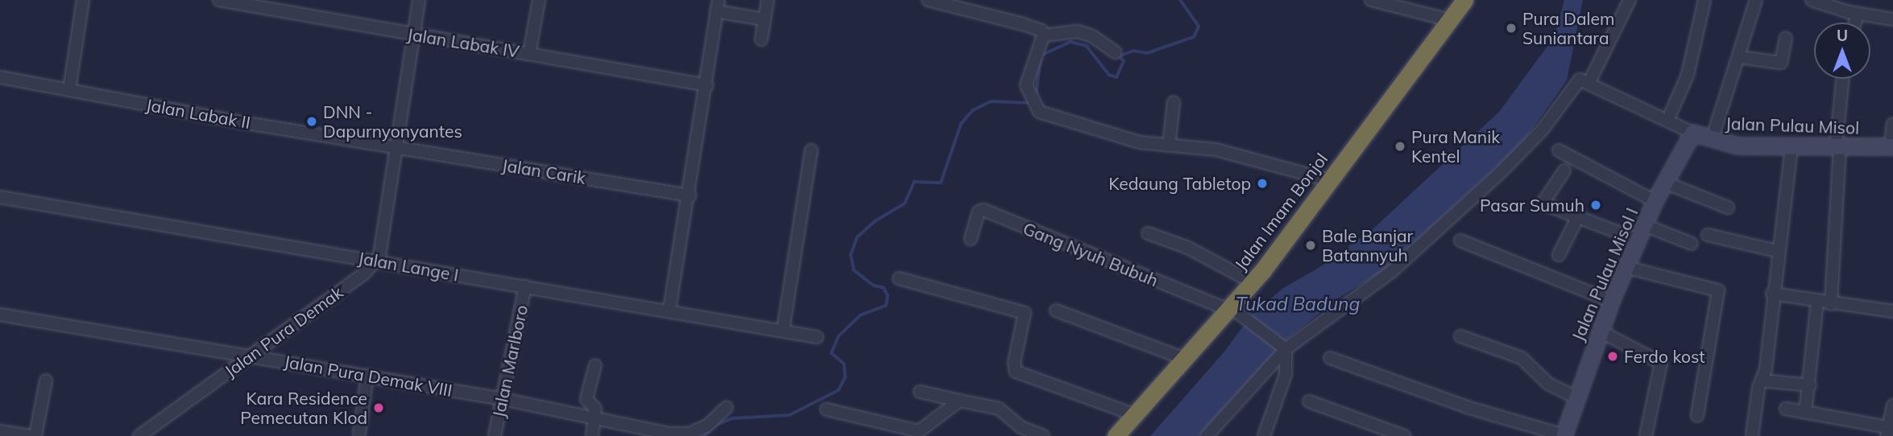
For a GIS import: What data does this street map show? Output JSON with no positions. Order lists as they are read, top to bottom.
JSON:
{
  "streets": {
    "highway": ["Jalan Imam Bonjol"],
    "street": [
      "Jalan Labak IV",
      "Jalan Labak II",
      "Jalan Pulau Misol",
      "Jalan Carik",
      "Gang Nyuh Bubuh",
      "Jalan Lange I",
      "Jalan Pulau Misol I",
      "Jalan Pura Demak",
      "Jalan Marlboro",
      "Jalan Pura Demak VIII"
    ]
  },
  "crossings": [
    ["Jalan Labak II", "Jalan Carik"],
    ["Jalan Pulau Misol", "Jalan Pulau Misol I"],
    ["Jalan Imam Bonjol", "Gang Nyuh Bubuh"],
    ["Jalan Lange I", "Jalan Pura Demak"],
    ["Jalan Lange I", "Jalan Marlboro"],
    ["Jalan Pura Demak", "Jalan Pura Demak VIII"],
    ["Jalan Marlboro", "Jalan Pura Demak VIII"]
  ],
  "water": ["Tukad Badung"],
  "places": [
    "Pura Dalem Suniantara",
    "DNN - Dapurnyonyantes",
    "Pura Manik Kentel",
    "Kedaung Tabletop",
    "Pasar Sumuh",
    "Bale Banjar Batannyuh",
    "Ferdo kost",
    "Kara Residence Pemecutan Klod"
  ],
  "north": "top"
}
